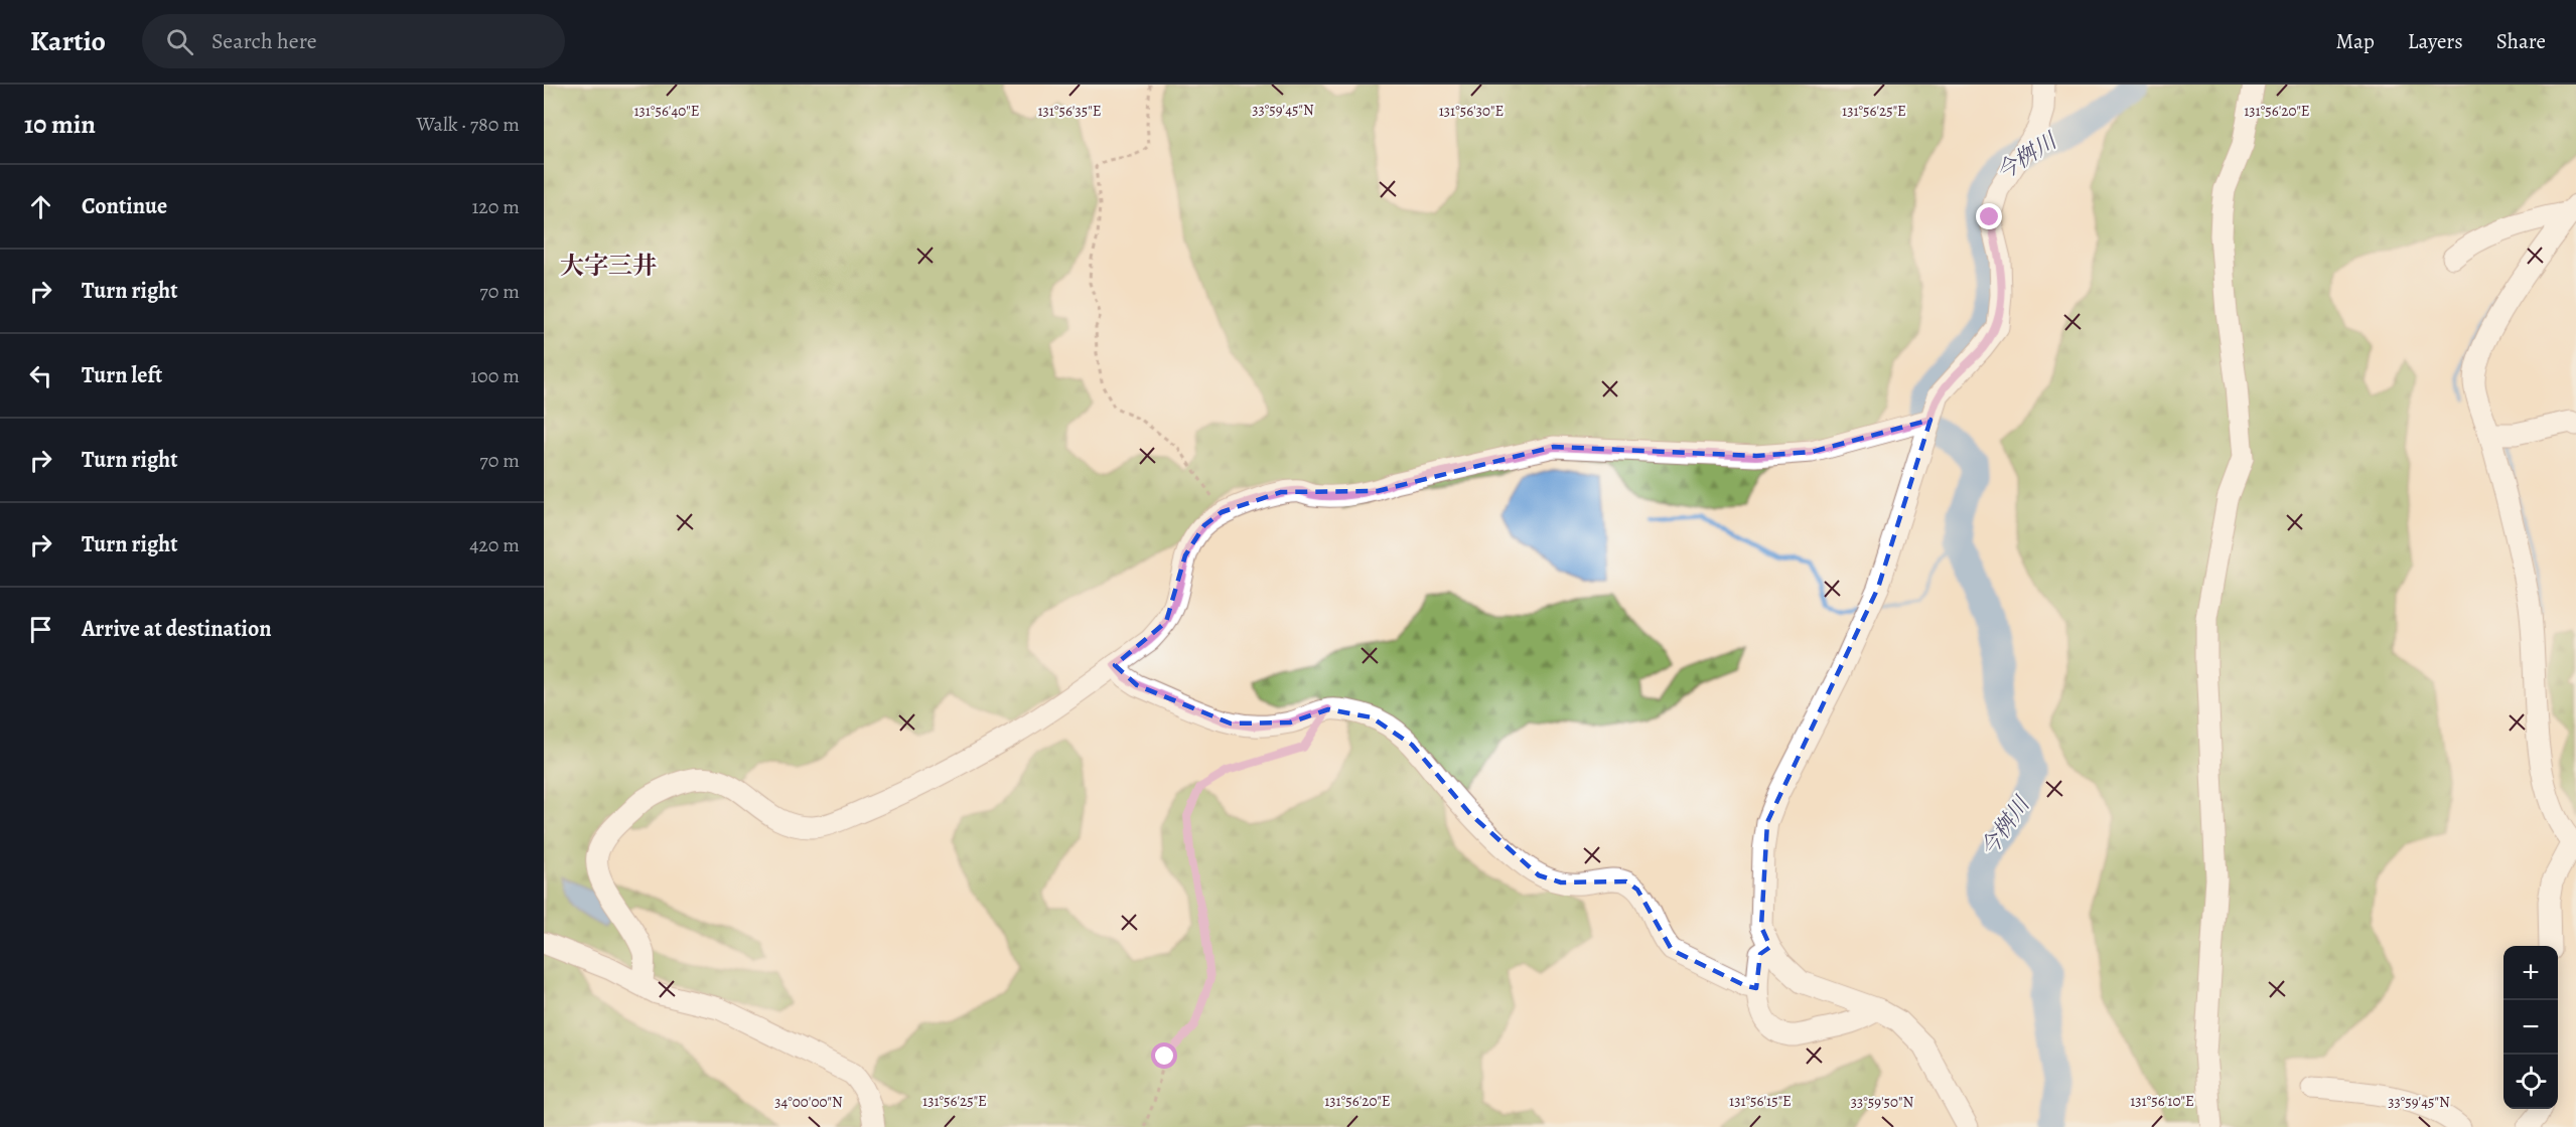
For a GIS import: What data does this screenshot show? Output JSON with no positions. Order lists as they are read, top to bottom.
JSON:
{
  "districts": ["大字三井"],
  "water": ["今桝川"],
  "page": {
    "header": "Kartio",
    "search": "Search here",
    "nav": ["Map", "Layers", "Share"],
    "heading": ["10 min", "Walk · 780 m"],
    "list": [
      ["Continue", "120 m"],
      ["Turn right", "70 m"],
      ["Turn left", "100 m"],
      ["Turn right", "70 m"],
      ["Turn right", "420 m"],
      "Arrive at destination"
    ],
    "map_buttons": ["+", "−"]
  },
  "coordinates": [
    "33°59'45\"N",
    "131°56'40\"E",
    "131°56'35\"E",
    "131°56'30\"E",
    "131°56'25\"E",
    "131°56'20\"E",
    "131°56'15\"E",
    "131°56'10\"E",
    "34°00'00\"N",
    "33°59'50\"N"
  ]
}
